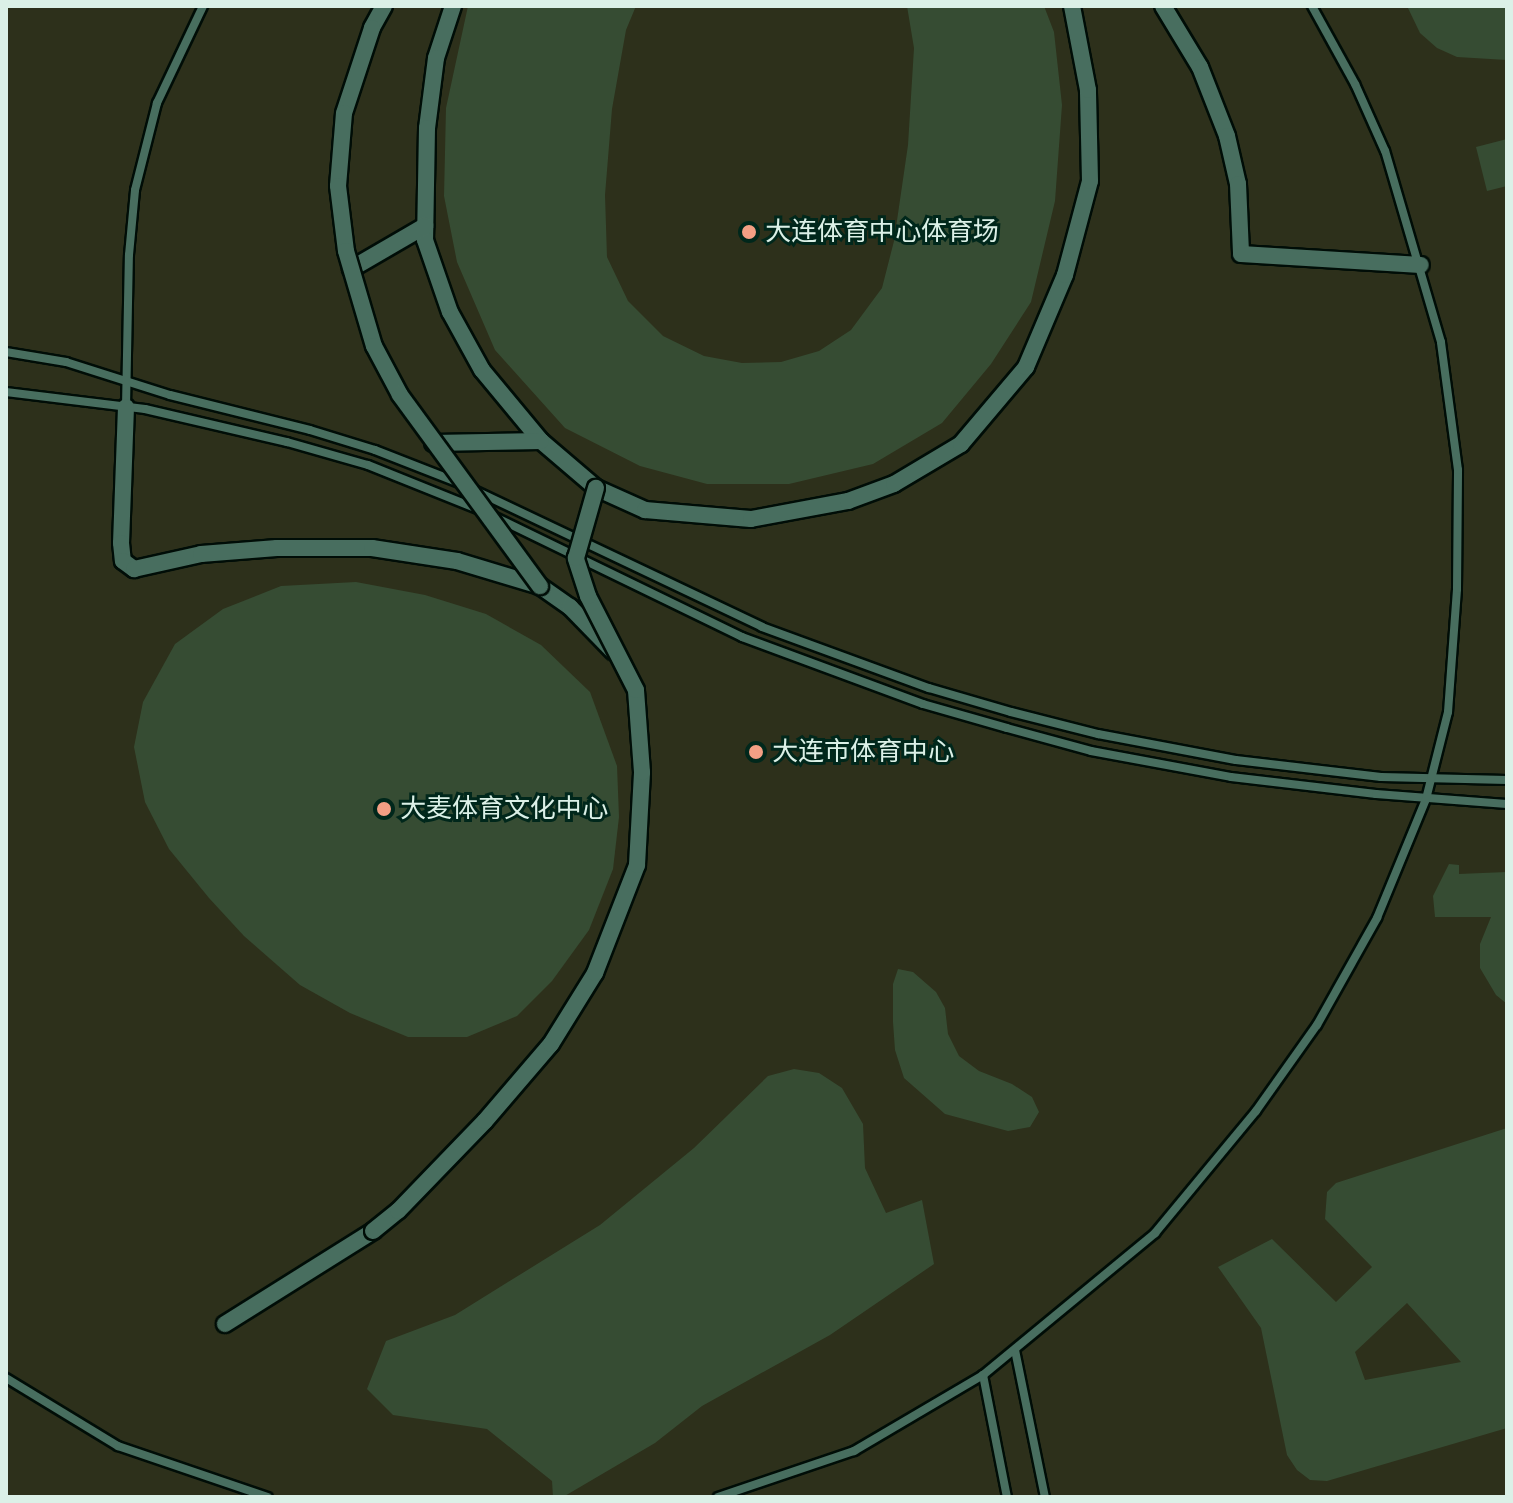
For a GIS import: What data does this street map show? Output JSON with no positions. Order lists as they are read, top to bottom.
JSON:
{
  "places": ["大连体育中心体育场", "大连市体育中心", "大麦体育文化中心"]
}
